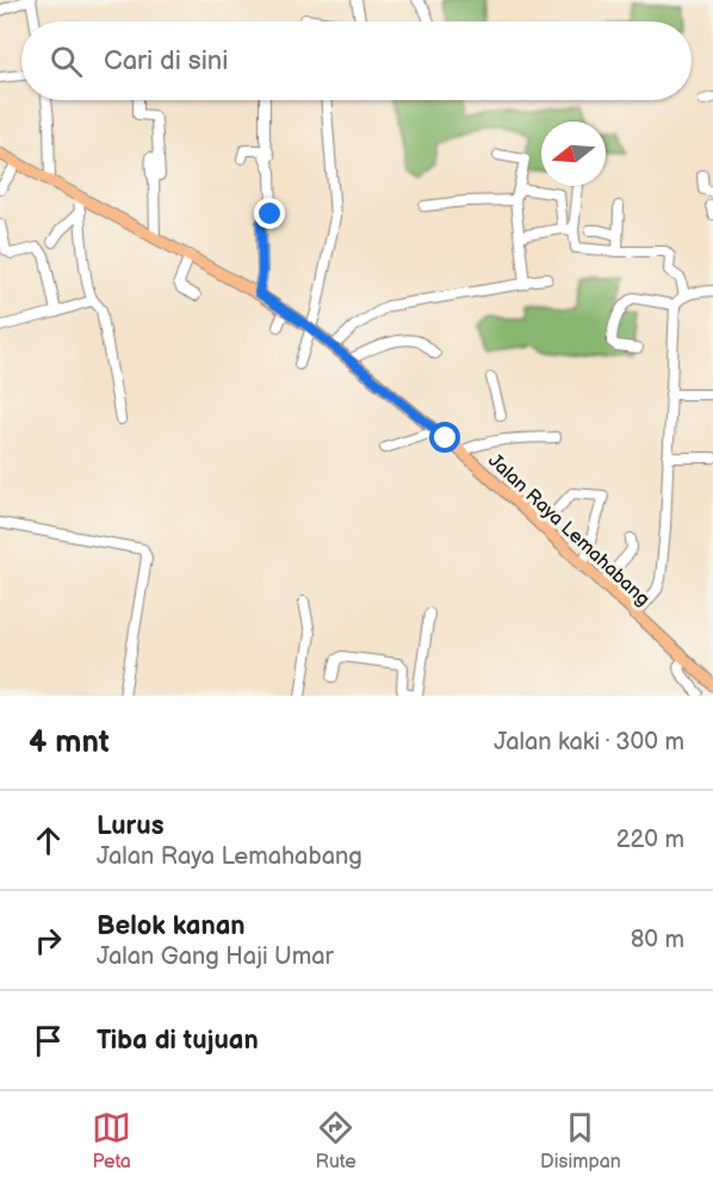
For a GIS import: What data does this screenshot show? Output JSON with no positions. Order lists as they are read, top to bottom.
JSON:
{
  "streets": {
    "main road": ["Jalan Raya Lemahabang"]
  },
  "north": "left",
  "page": {
    "search": "Cari di sini",
    "heading": ["4 mnt", "Jalan kaki · 300 m"],
    "list": [
      ["Lurus", "Jalan Raya Lemahabang", "220 m"],
      ["Belok kanan", "Jalan Gang Haji Umar", "80 m"],
      "Tiba di tujuan"
    ],
    "nav": ["Peta", "Rute", "Disimpan"]
  }
}
